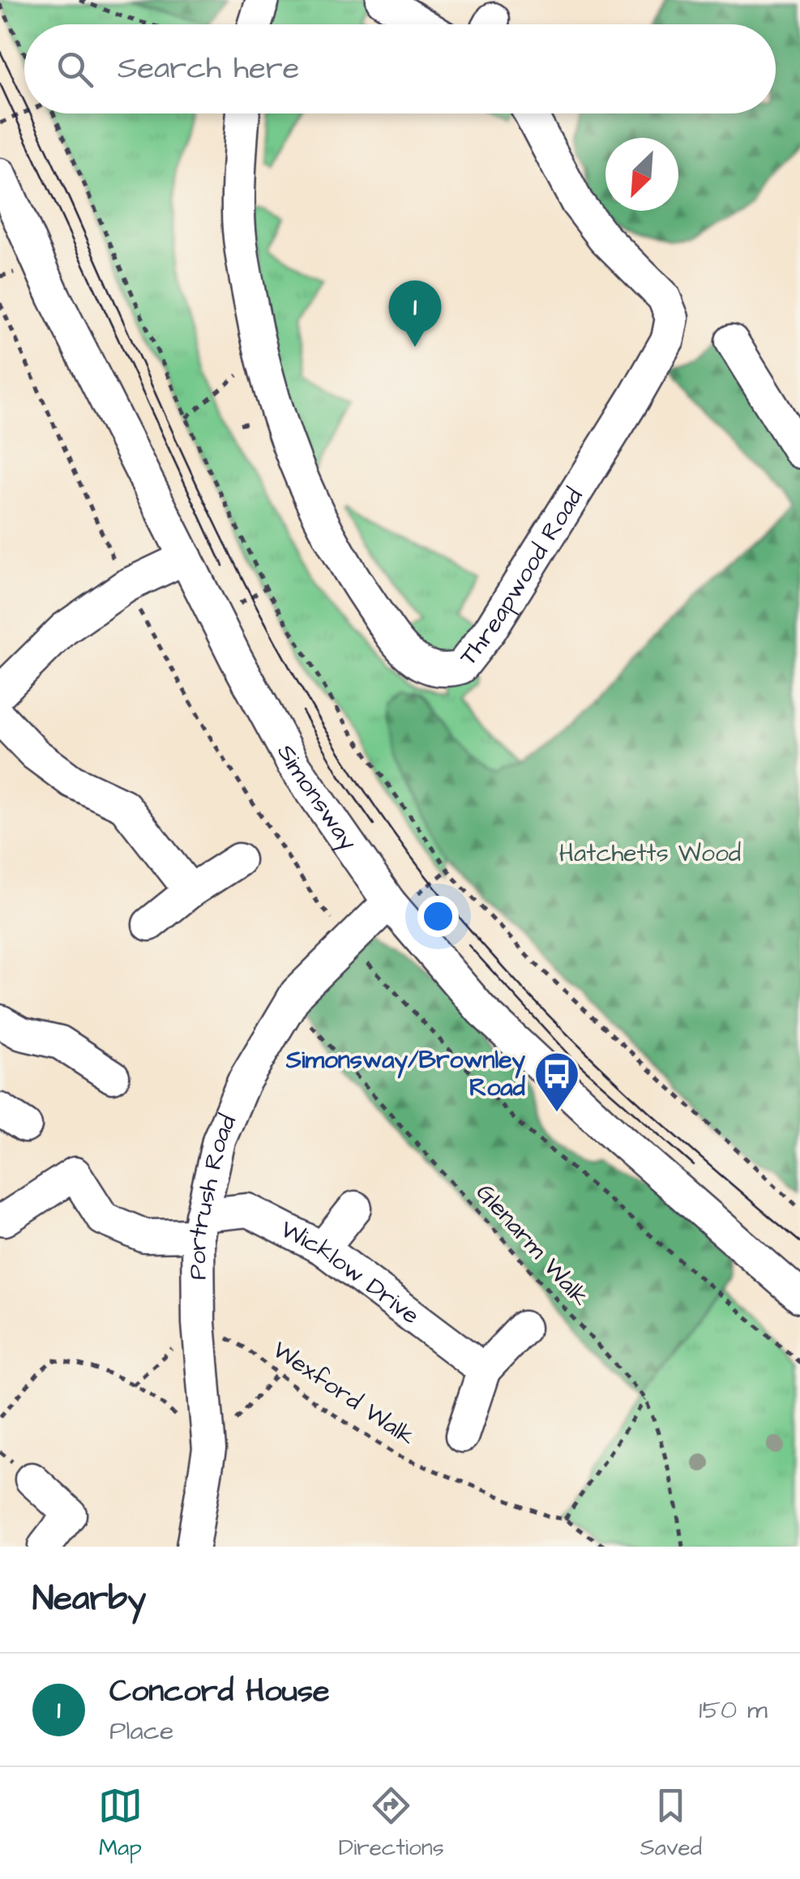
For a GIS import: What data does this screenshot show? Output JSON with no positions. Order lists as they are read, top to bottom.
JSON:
{
  "streets": {
    "street": [
      "Threapwood Road",
      "Simonsway",
      "Portrush Road",
      "Wicklow Drive"
    ],
    "path": ["Glenarm Walk", "Wexford Walk"]
  },
  "crossings": [
    ["Simonsway", "Portrush Road"],
    ["Portrush Road", "Glenarm Walk"],
    ["Portrush Road", "Wicklow Drive"],
    ["Portrush Road", "Wexford Walk"]
  ],
  "parks": ["Hatchetts Wood"],
  "places": {
    "bus stop": ["Simonsway/Brownley Road"]
  },
  "north": "bottom left",
  "page": {
    "search": "Search here",
    "pins": "1",
    "heading": "Nearby",
    "list": [
      {
        "mark": "1",
        "name": "Concord House",
        "note": "Place",
        "value": "150 m"
      }
    ],
    "nav": ["Map", "Directions", "Saved"]
  }
}
